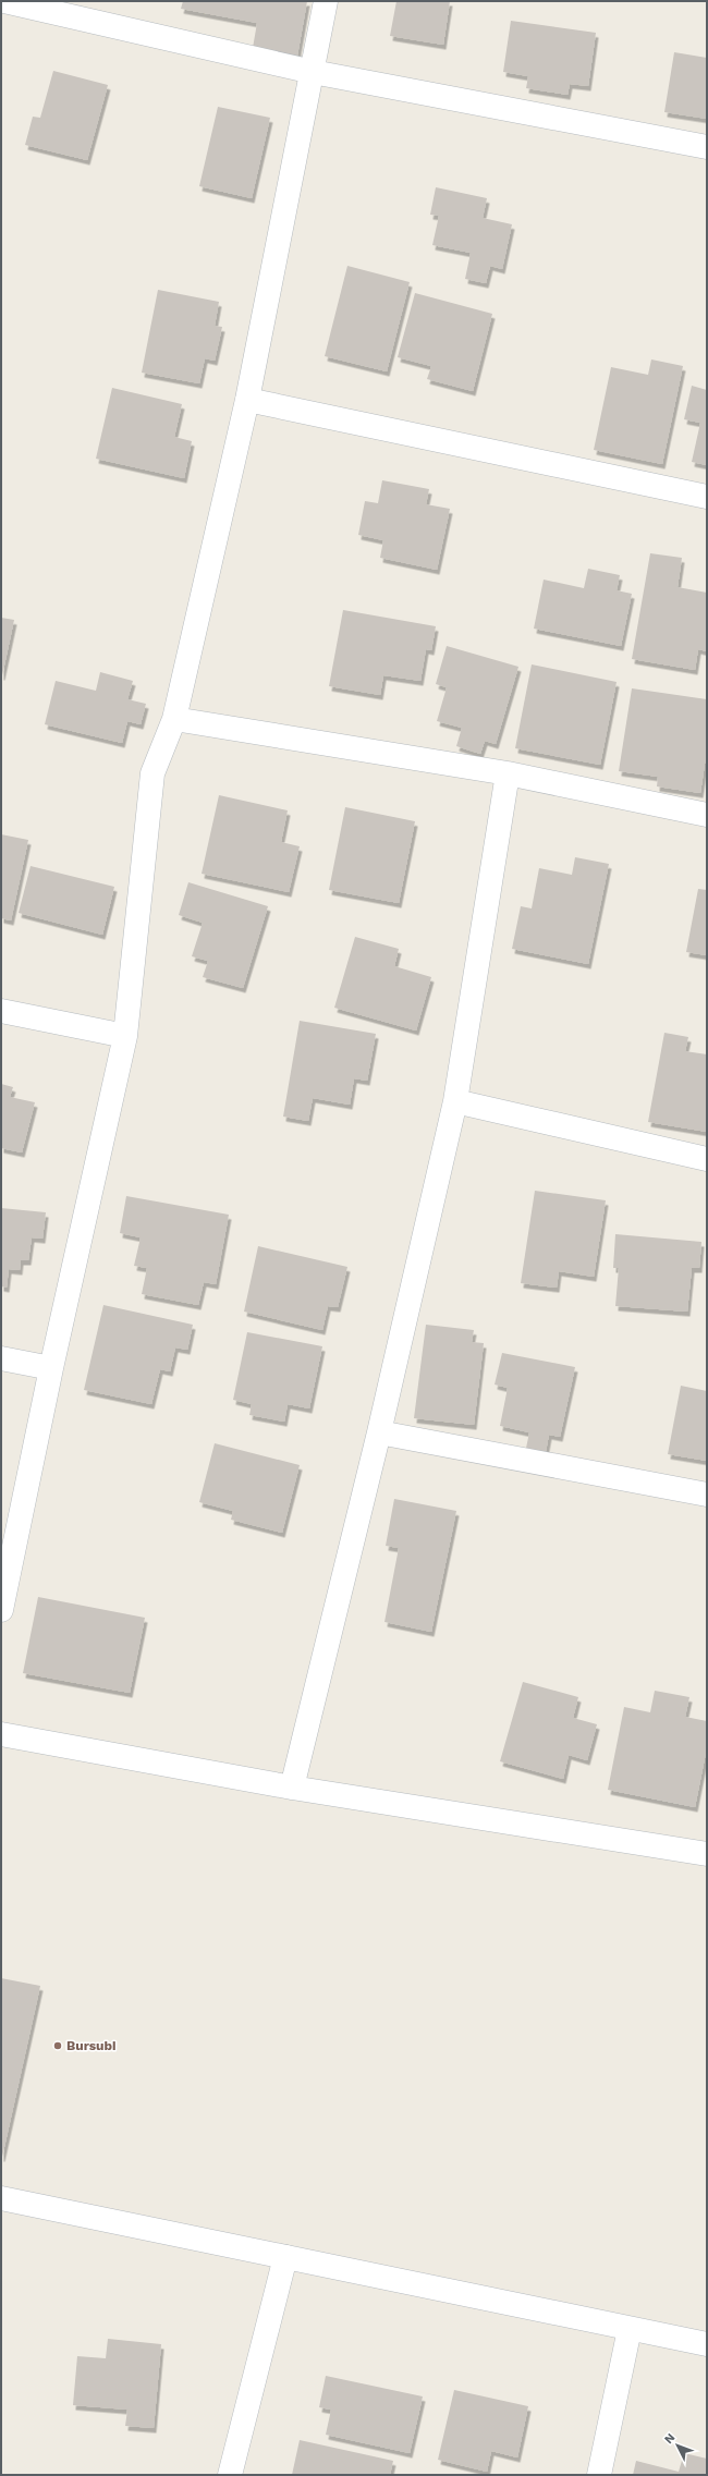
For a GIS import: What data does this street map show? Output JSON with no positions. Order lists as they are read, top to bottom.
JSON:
{
  "places": ["Bursubi"],
  "north": "top left"
}
